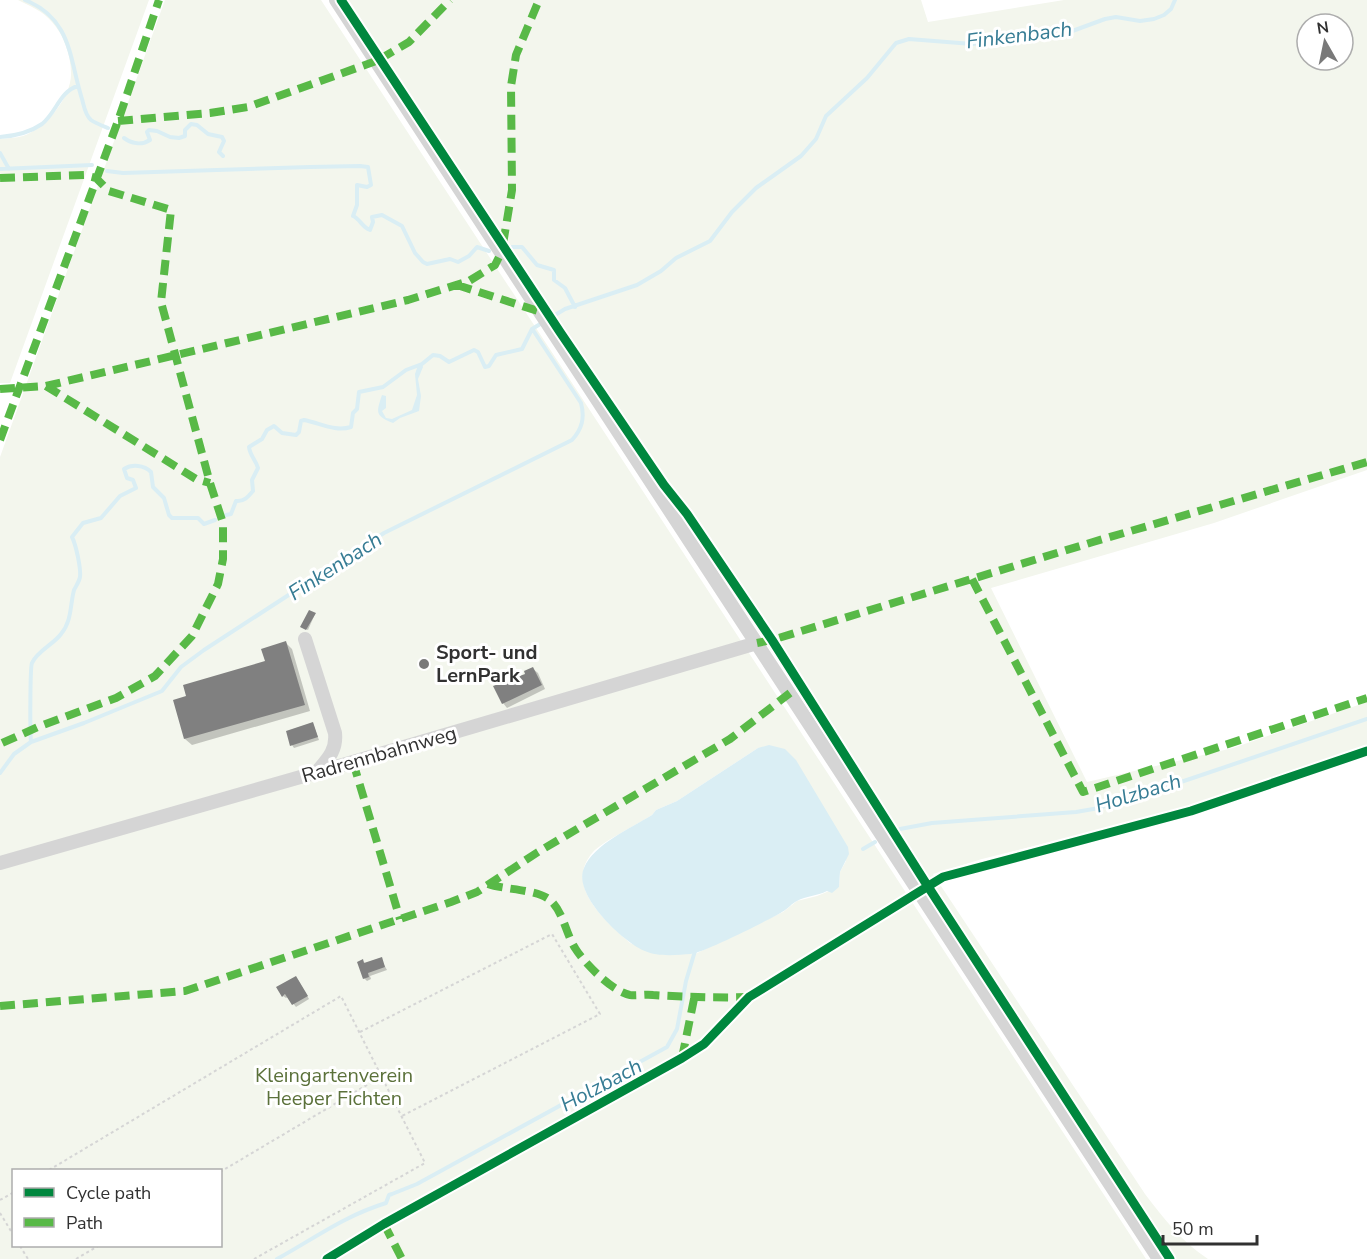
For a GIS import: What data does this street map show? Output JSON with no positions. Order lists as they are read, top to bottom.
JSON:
{
  "streets": {
    "street": ["Radrennbahnweg"]
  },
  "water": ["Finkenbach", "Holzbach"],
  "parks": ["Kleingartenverein Heeper Fichten"],
  "places": ["Sport- und LernPark"],
  "legend": ["Cycle path", "Path"],
  "scale_bar": "50 m",
  "north": "top"
}
